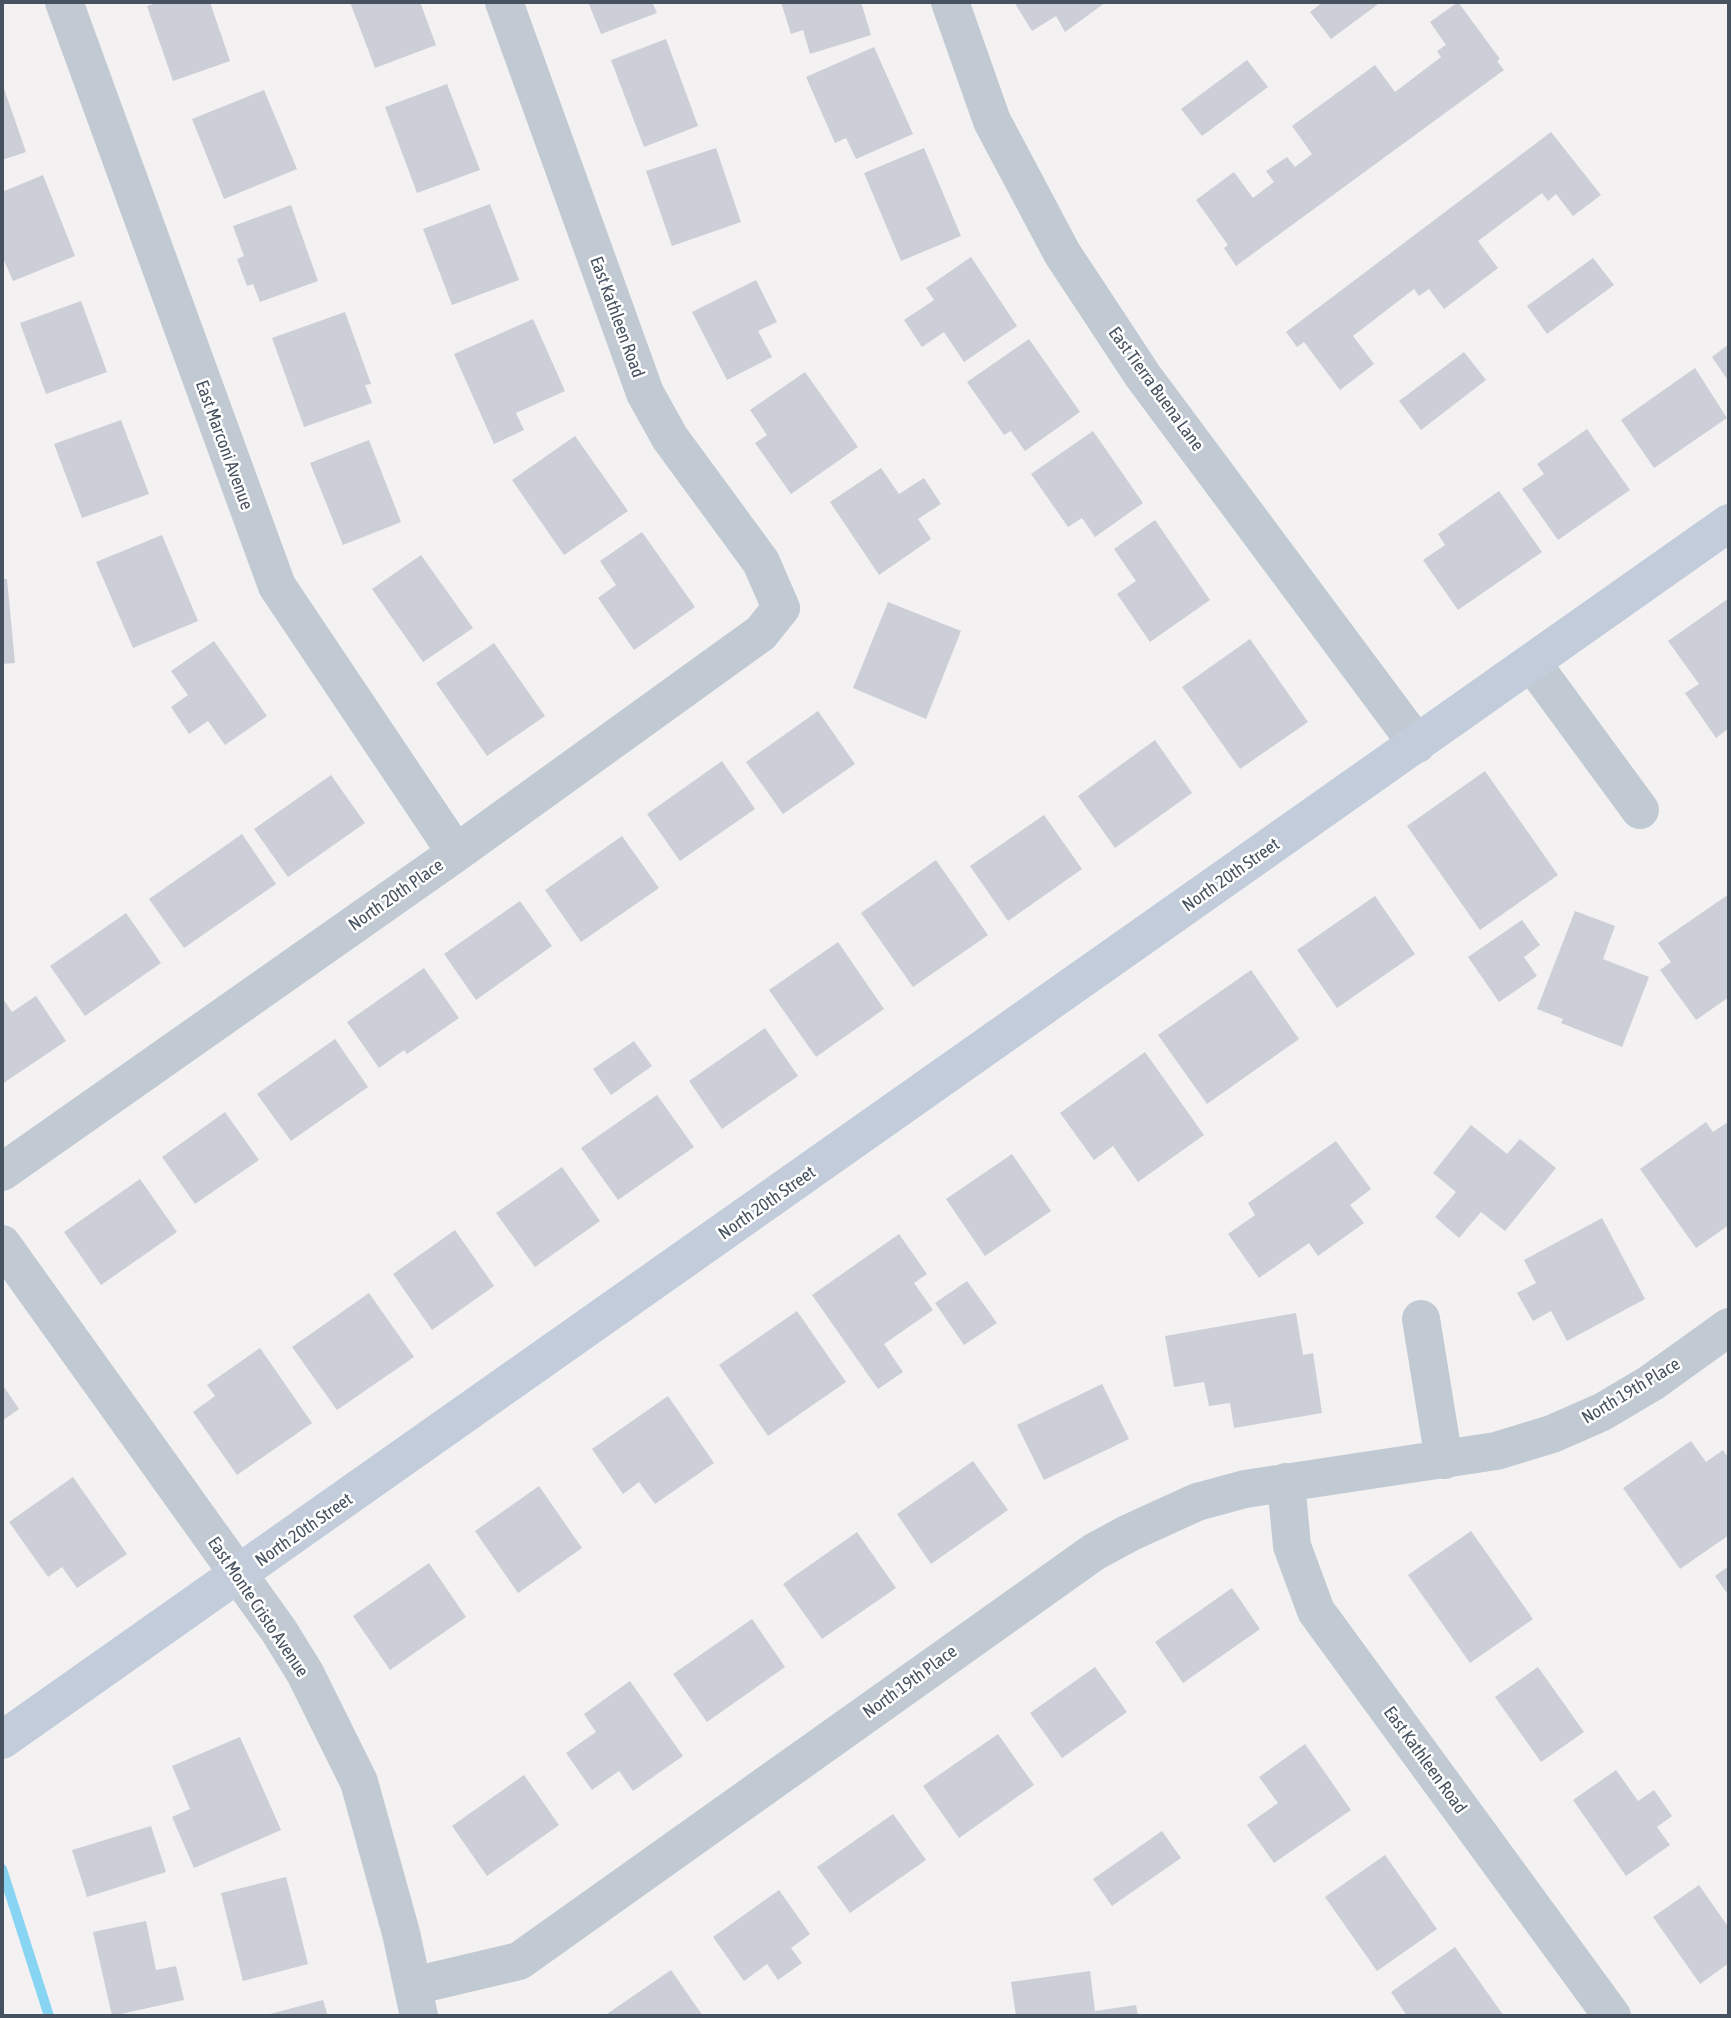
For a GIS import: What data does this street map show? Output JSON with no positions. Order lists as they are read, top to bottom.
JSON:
{
  "streets": {
    "street": [
      "East Kathleen Road",
      "East Tierra Buena Lane",
      "East Marconi Avenue",
      "North 20th Street",
      "North 20th Place",
      "North 19th Place",
      "East Monte Cristo Avenue"
    ]
  },
  "crossings": [
    ["East Kathleen Road", "North 20th Place"],
    ["East Kathleen Road", "North 19th Place"],
    ["East Tierra Buena Lane", "North 20th Street"],
    ["East Marconi Avenue", "North 20th Place"],
    ["North 20th Street", "East Monte Cristo Avenue"],
    ["North 19th Place", "East Monte Cristo Avenue"]
  ]
}
